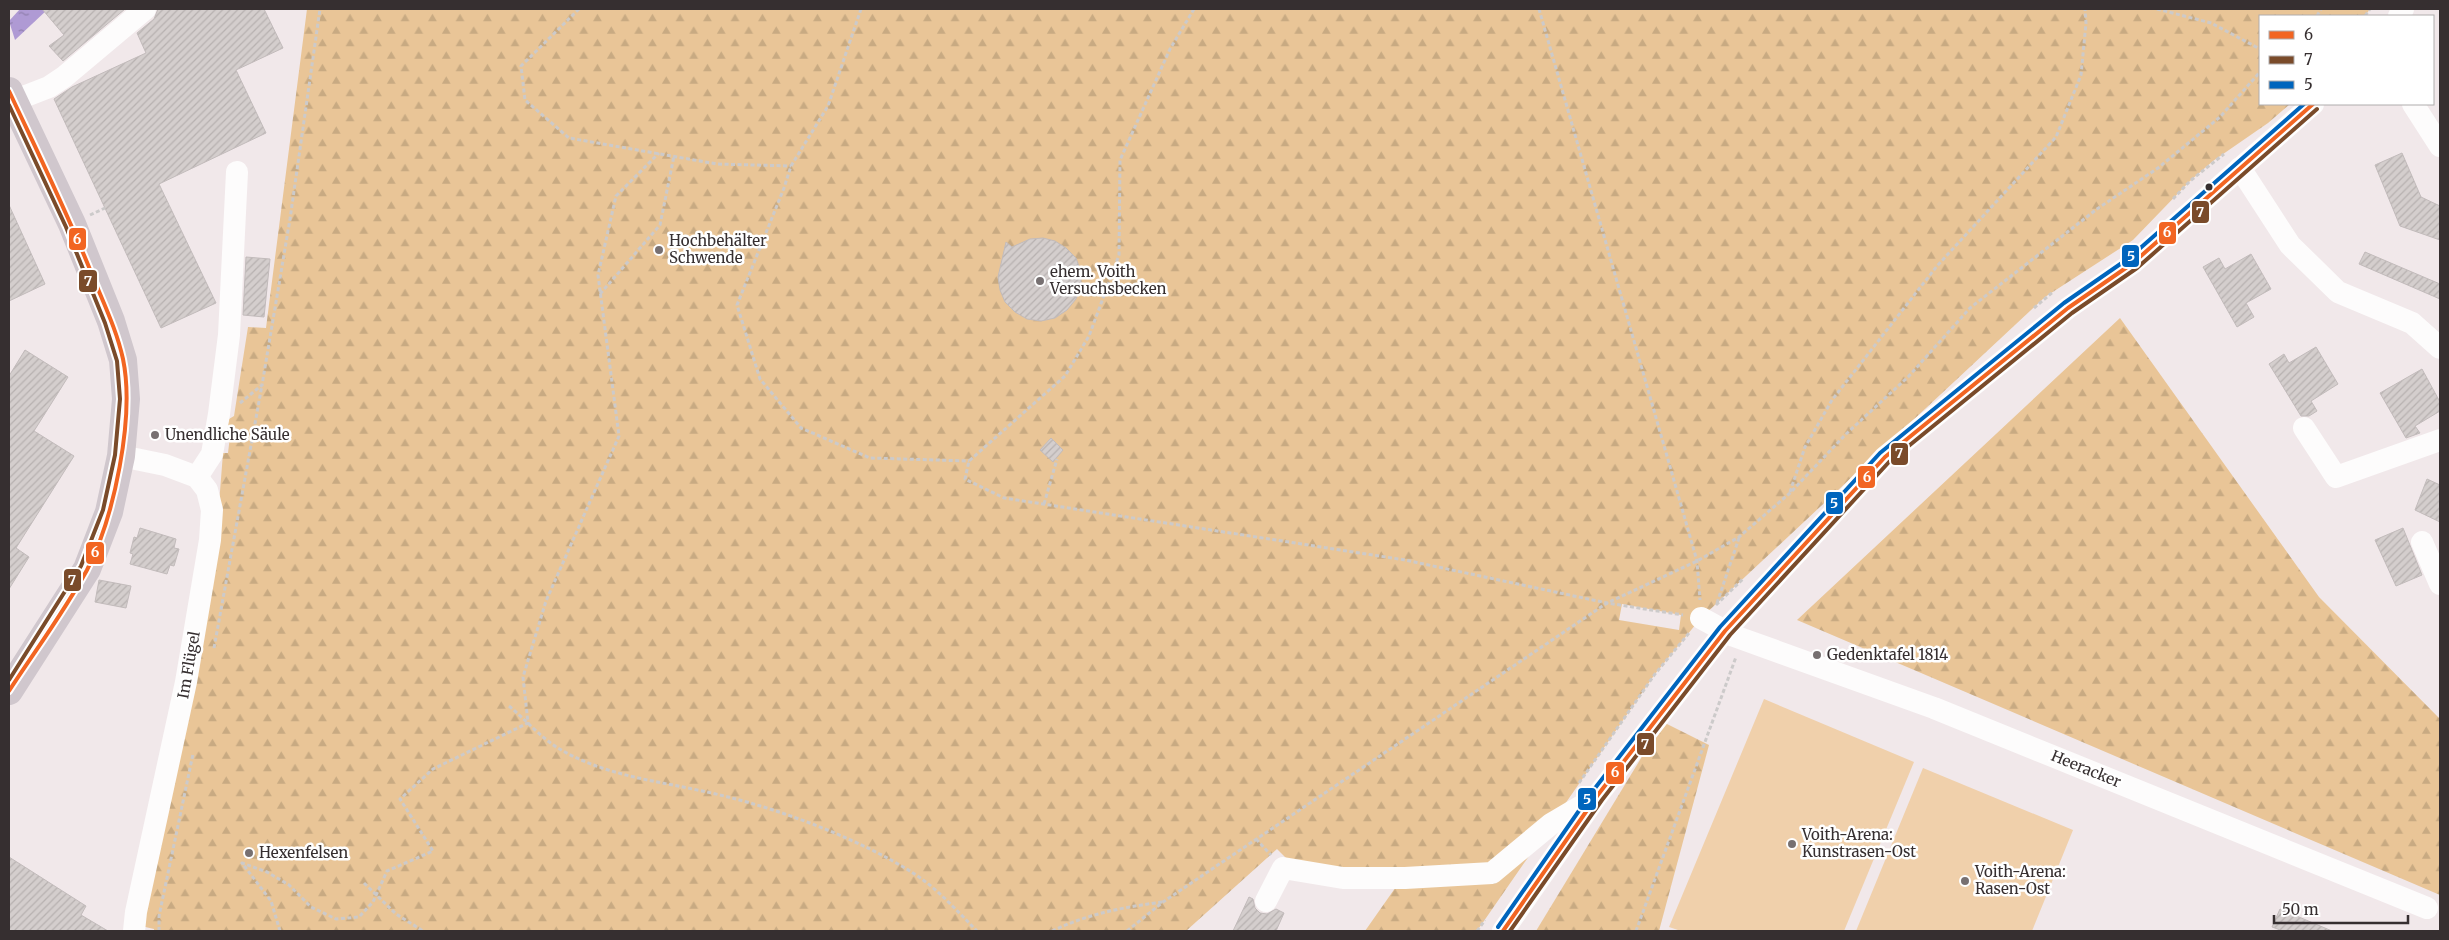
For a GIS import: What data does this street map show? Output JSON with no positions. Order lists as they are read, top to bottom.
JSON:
{
  "streets": {
    "street": ["Im Flügel", "Heeracker"]
  },
  "places": [
    "Hochbehälter Schwende",
    "ehem. Voith Versuchsbecken",
    "Unendliche Säule",
    "Gedenktafel 1814",
    "Voith-Arena: Kunstrasen-Ost",
    "Hexenfelsen",
    "Voith-Arena: Rasen-Ost"
  ],
  "lines": ["transit line 6", "transit line 7", "transit line 5"],
  "legend": ["6", "7", "5"],
  "scale_bar": "50 m"
}
